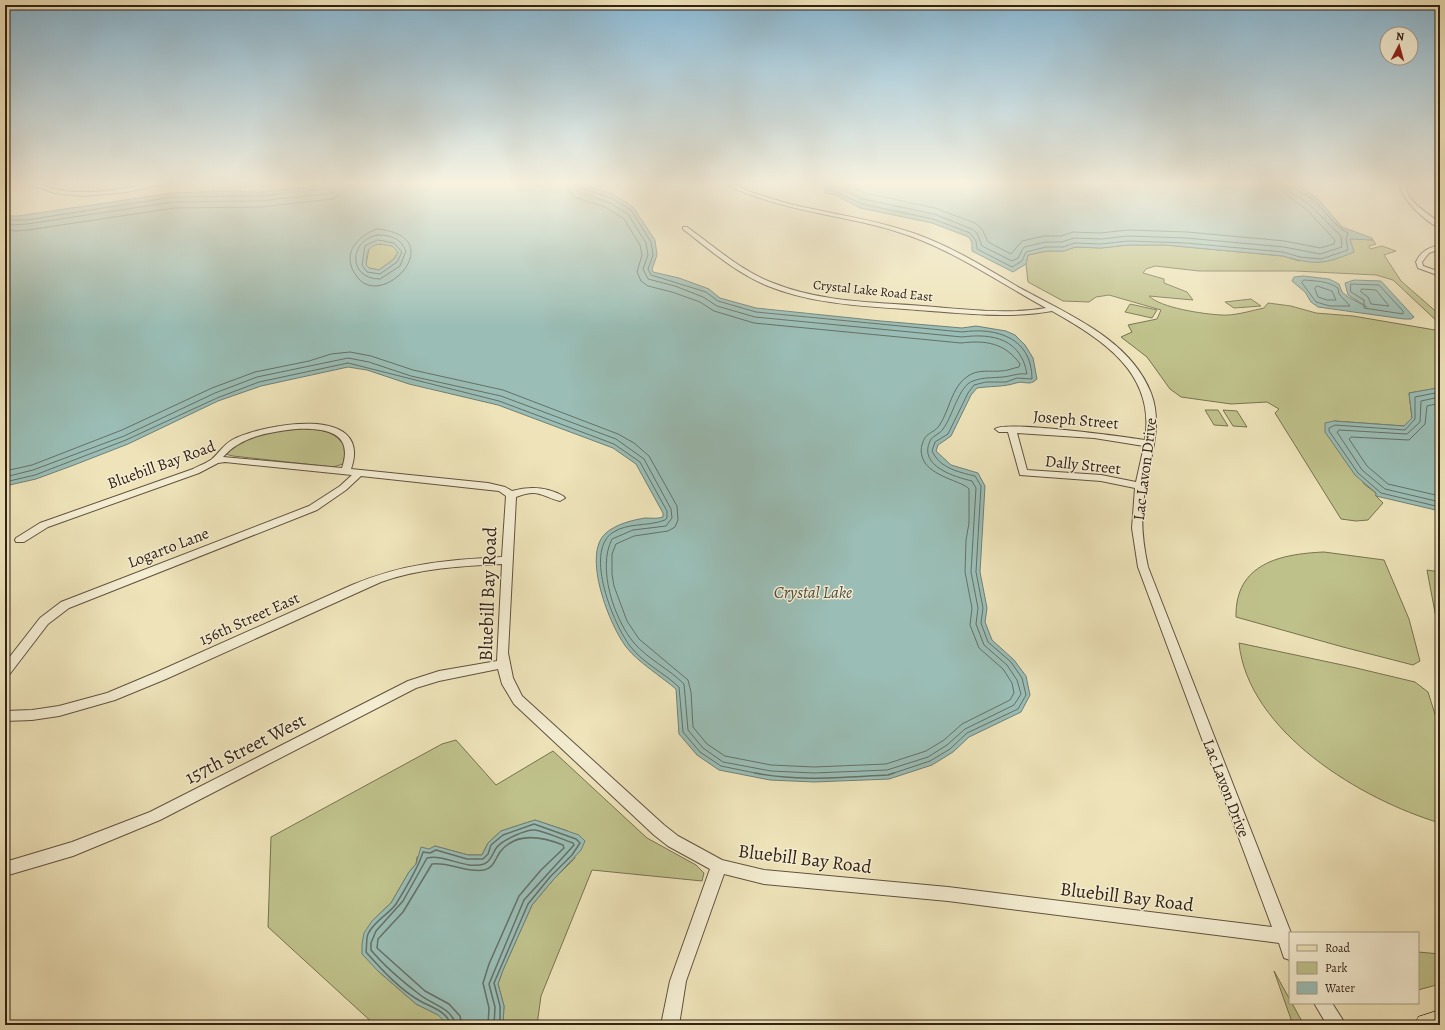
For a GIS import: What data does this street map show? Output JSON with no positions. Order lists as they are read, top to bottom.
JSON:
{
  "streets": {
    "street": [
      "Crystal Lake Road East",
      "Joseph Street",
      "Bluebill Bay Road",
      "Dally Street",
      "Lac Lavon Drive",
      "Logarto Lane",
      "156th Street East",
      "157th Street West"
    ]
  },
  "crossings": [
    ["Crystal Lake Road East", "Lac Lavon Drive"],
    ["Joseph Street", "Dally Street"],
    ["Joseph Street", "Lac Lavon Drive"],
    ["Bluebill Bay Road", "Lac Lavon Drive"],
    ["Bluebill Bay Road", "Logarto Lane"],
    ["Bluebill Bay Road", "156th Street East"],
    ["Bluebill Bay Road", "157th Street West"],
    ["Dally Street", "Lac Lavon Drive"]
  ],
  "water": ["Crystal Lake"],
  "legend": ["Road", "Park", "Water"],
  "north": "top"
}
